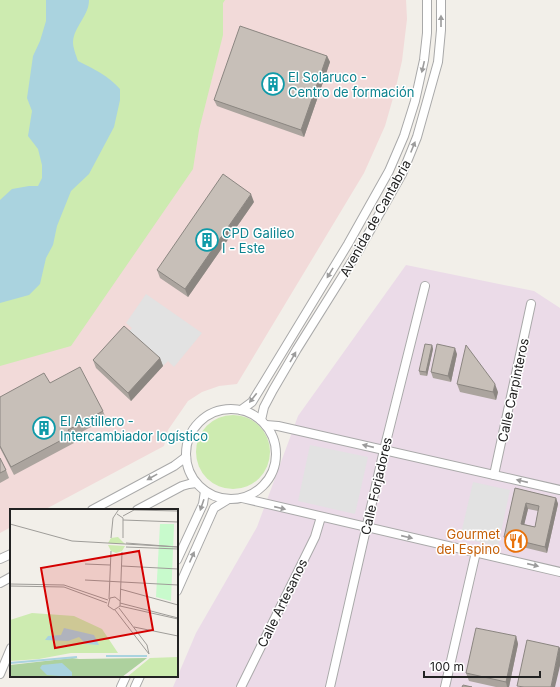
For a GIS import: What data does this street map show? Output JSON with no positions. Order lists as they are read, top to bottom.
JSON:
{
  "streets": {
    "street": [
      "Avenida de Cantabria",
      "Calle Carpinteros",
      "Calle Forjadores",
      "Calle Artesanos"
    ]
  },
  "places": {
    "building": ["El Solaruco - Centro de formación", "CPD Galileo I - Este", "El Astillero - Intercambiador logístico"],
    "restaurant": ["Gourmet del Espino"]
  },
  "scale_bar": "100 m"
}
